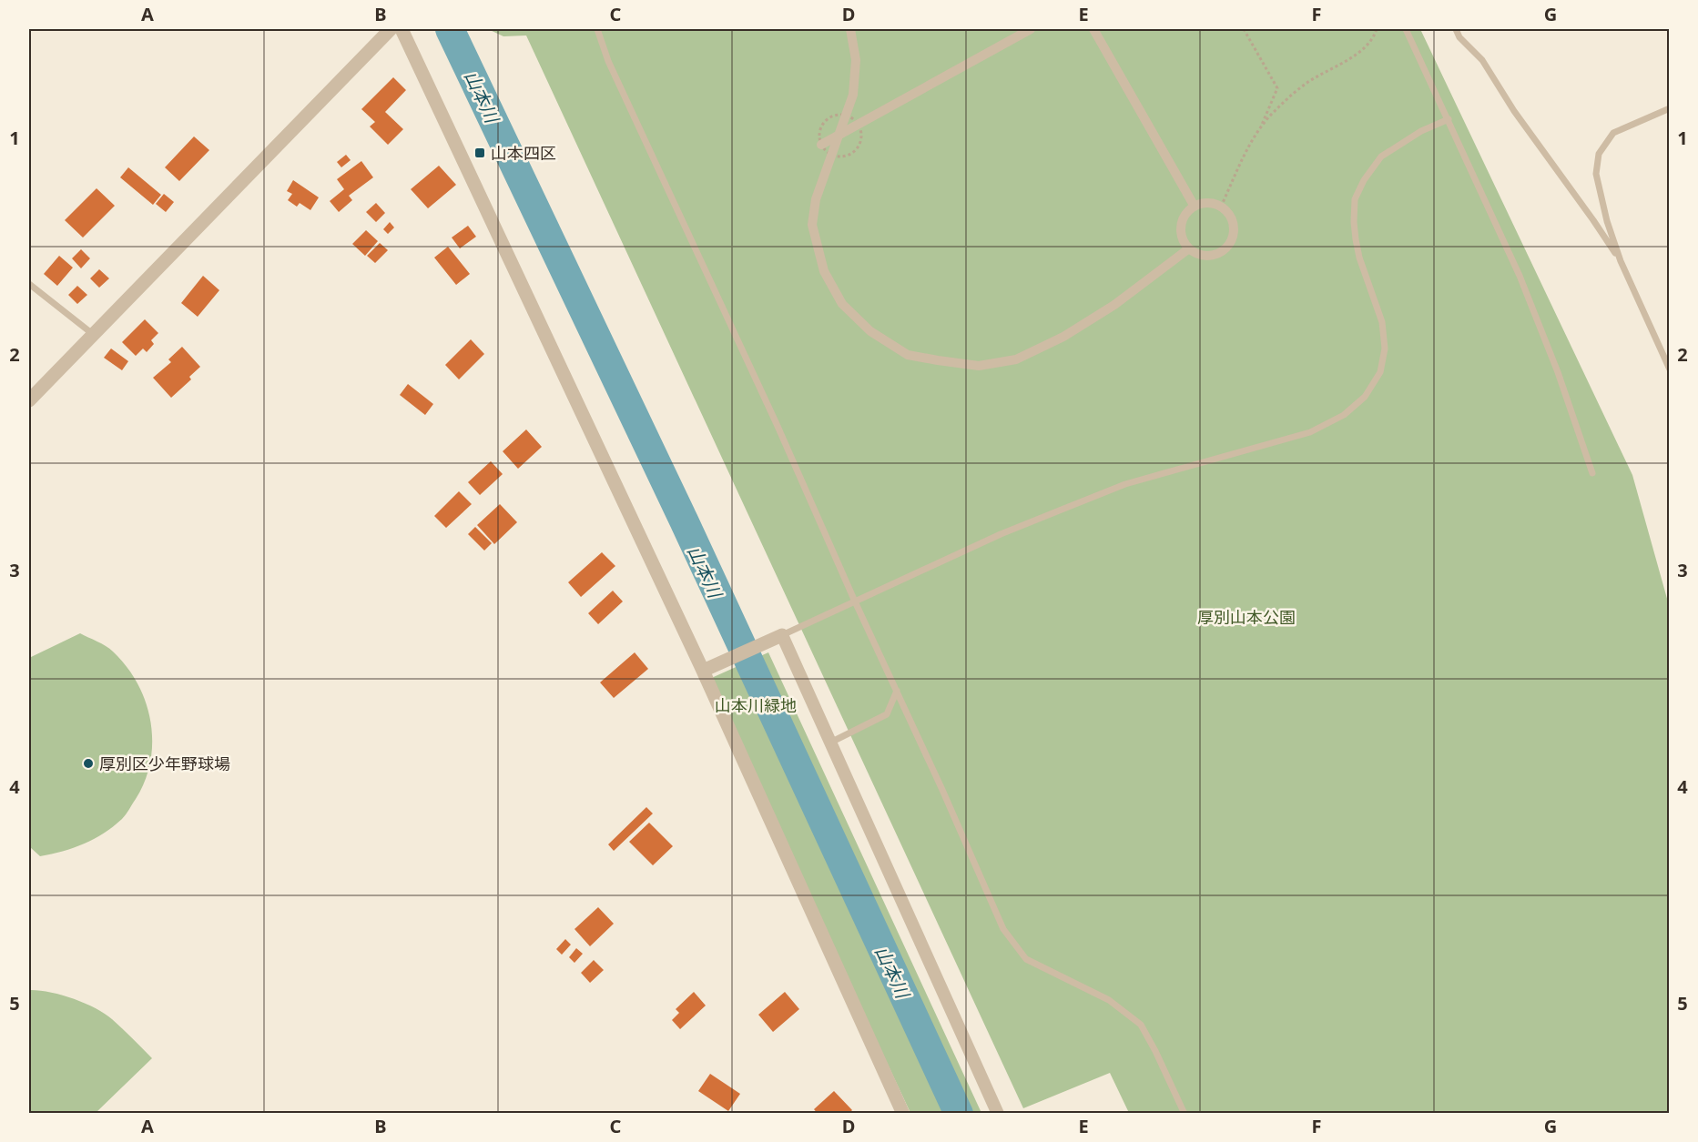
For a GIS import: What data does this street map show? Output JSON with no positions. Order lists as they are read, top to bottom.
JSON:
{
  "water": ["山本川"],
  "parks": ["厚別山本公園", "山本川緑地"],
  "places": {
    "transit": ["山本四区"],
    "other": ["厚別区少年野球場"]
  },
  "grid": {
    "columns": [
      "A",
      "B",
      "C",
      "D",
      "E",
      "F",
      "G"
    ],
    "rows": [
      "1",
      "2",
      "3",
      "4",
      "5"
    ]
  }
}
